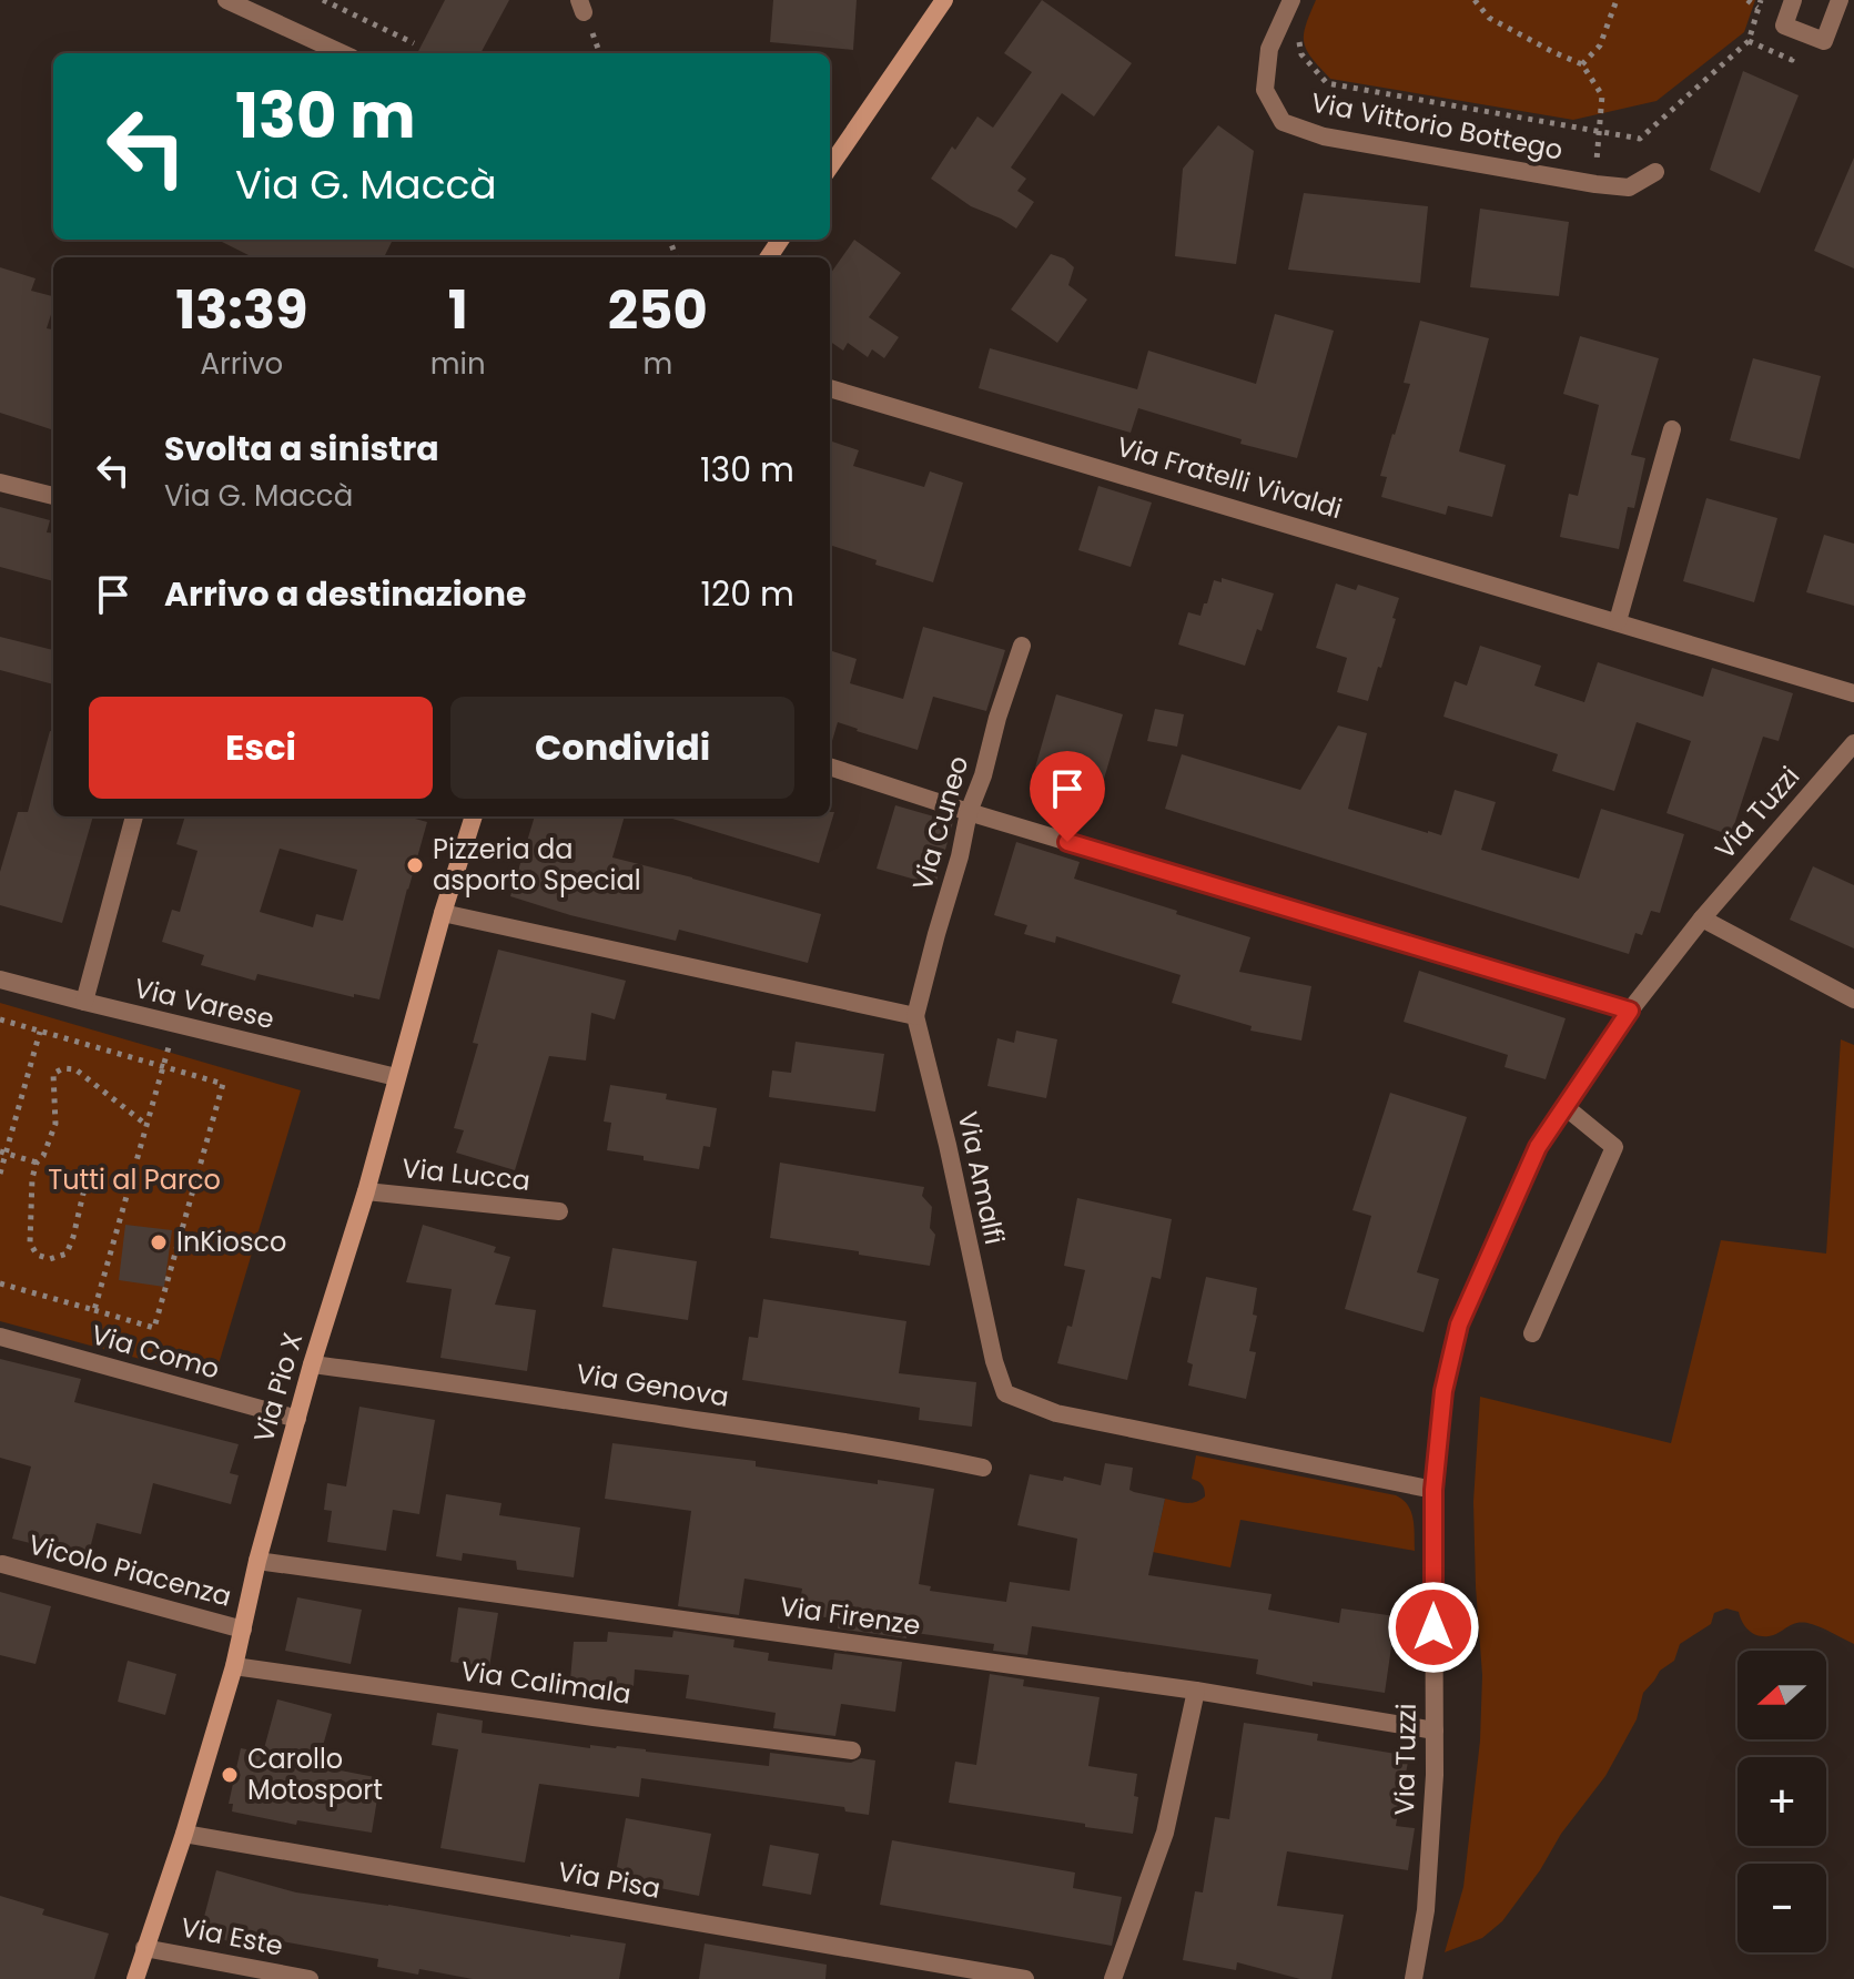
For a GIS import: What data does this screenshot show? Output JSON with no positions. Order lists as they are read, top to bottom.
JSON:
{
  "streets": {
    "street": [
      "Via Vittorio Bottego",
      "Via Fratelli Vivaldi",
      "Via Tuzzi",
      "Via Cuneo",
      "Via Varese",
      "Via Lucca",
      "Via Amalfi",
      "Via Como",
      "Via Genova",
      "Via Pio X",
      "Vicolo Piacenza",
      "Via Firenze",
      "Via Calimala",
      "Via Pisa",
      "Via Este"
    ]
  },
  "crossings": [
    ["Via Tuzzi", "Via Amalfi"],
    ["Via Tuzzi", "Via Firenze"],
    ["Via Cuneo", "Via Amalfi"],
    ["Via Varese", "Via Pio X"],
    ["Via Lucca", "Via Pio X"],
    ["Via Como", "Via Pio X"],
    ["Via Genova", "Via Pio X"],
    ["Via Pio X", "Vicolo Piacenza"],
    ["Via Pio X", "Via Firenze"],
    ["Via Pio X", "Via Calimala"],
    ["Via Pio X", "Via Pisa"],
    ["Via Pio X", "Via Este"]
  ],
  "parks": ["Tutti al Parco"],
  "places": ["Pizzeria da asporto Special", "InKiosco", "Carollo Motosport"],
  "north": "left",
  "page": {
    "turn": ["130 m", "Via G. Maccà"],
    "eta": [
      "13:39",
      "Arrivo",
      "1",
      "min",
      "250",
      "m"
    ],
    "list": [
      {
        "name": "Svolta a sinistra",
        "note": "Via G. Maccà",
        "value": "130 m"
      },
      {
        "name": "Arrivo a destinazione",
        "value": "120 m"
      }
    ],
    "buttons": ["Esci", "Condividi"],
    "map_buttons": ["+", "−"]
  }
}
